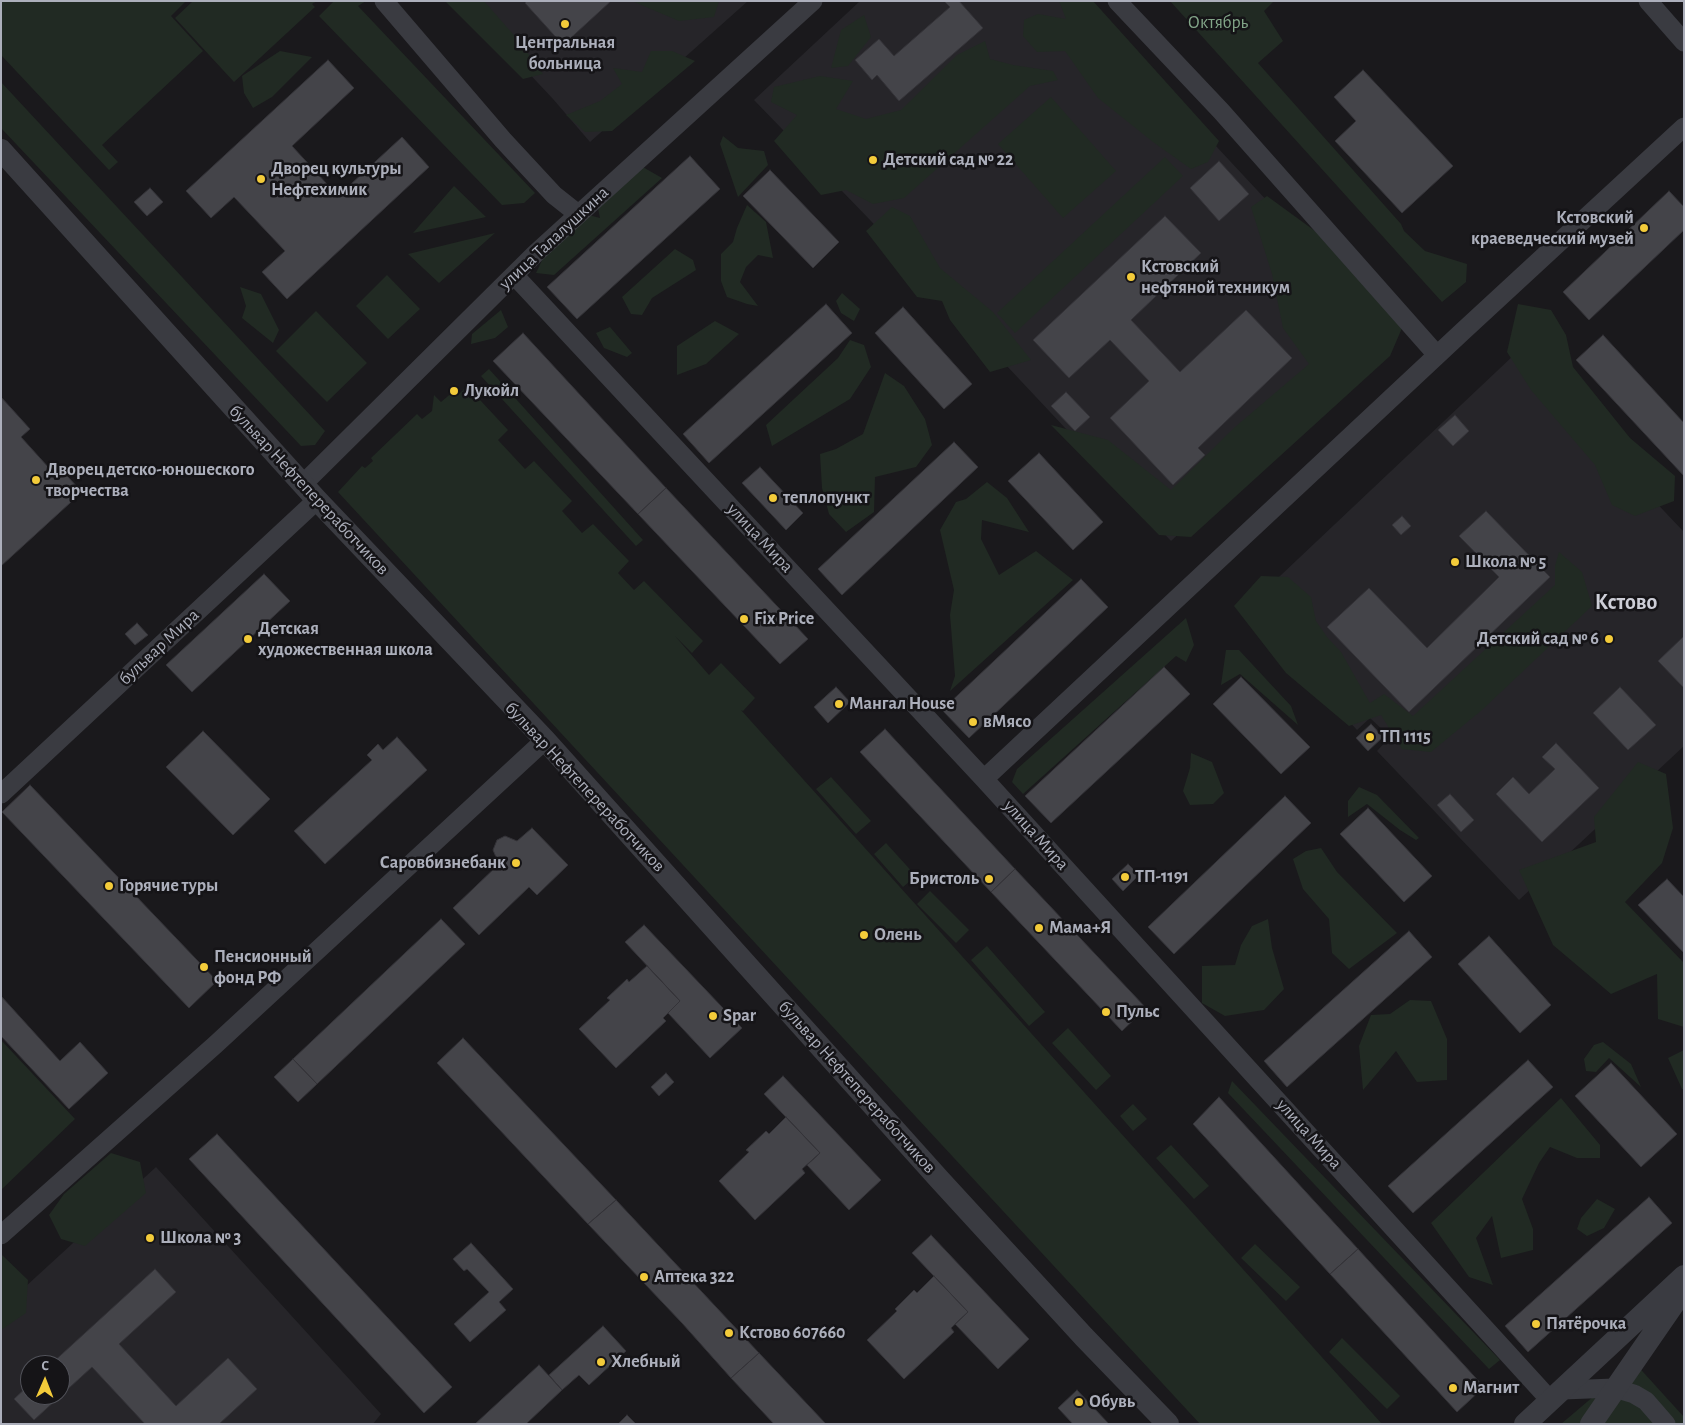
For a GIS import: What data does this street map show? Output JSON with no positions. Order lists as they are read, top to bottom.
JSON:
{
  "streets": {
    "street": [
      "улица Талалушкина",
      "бульвар Нефтепереработчиков",
      "улица Мира",
      "бульвар Мира"
    ]
  },
  "crossings": [
    ["улица Талалушкина", "бульвар Нефтепереработчиков"],
    ["улица Талалушкина", "улица Мира"],
    ["улица Талалушкина", "бульвар Мира"],
    ["бульвар Нефтепереработчиков", "бульвар Мира"]
  ],
  "districts": ["Кстово"],
  "parks": ["Октябрь"],
  "places": [
    "Центральная больница",
    "Детский сад № 22",
    "Дворец культуры Нефтехимик",
    "Кстовский краеведческий музей",
    "Кстовский нефтяной техникум",
    "Лукойл",
    "Дворец детско-юношеского творчества",
    "теплопункт",
    "Школа № 5",
    "Fix Price",
    "Детская художественная школа",
    "Детский сад № 6",
    "Мангал House",
    "вМясо",
    "ТП 1115",
    "Саровбизнебанк",
    "ТП-1191",
    "Бристоль",
    "Горячие туры",
    "Мама+Я",
    "Олень",
    "Пенсионный фонд РФ",
    "Пульс",
    "Spar",
    "Школа № 3",
    "Аптека 322",
    "Пятёрочка",
    "Кстово 607660",
    "Хлебный",
    "Магнит",
    "Обувь"
  ],
  "north": "top"
}
